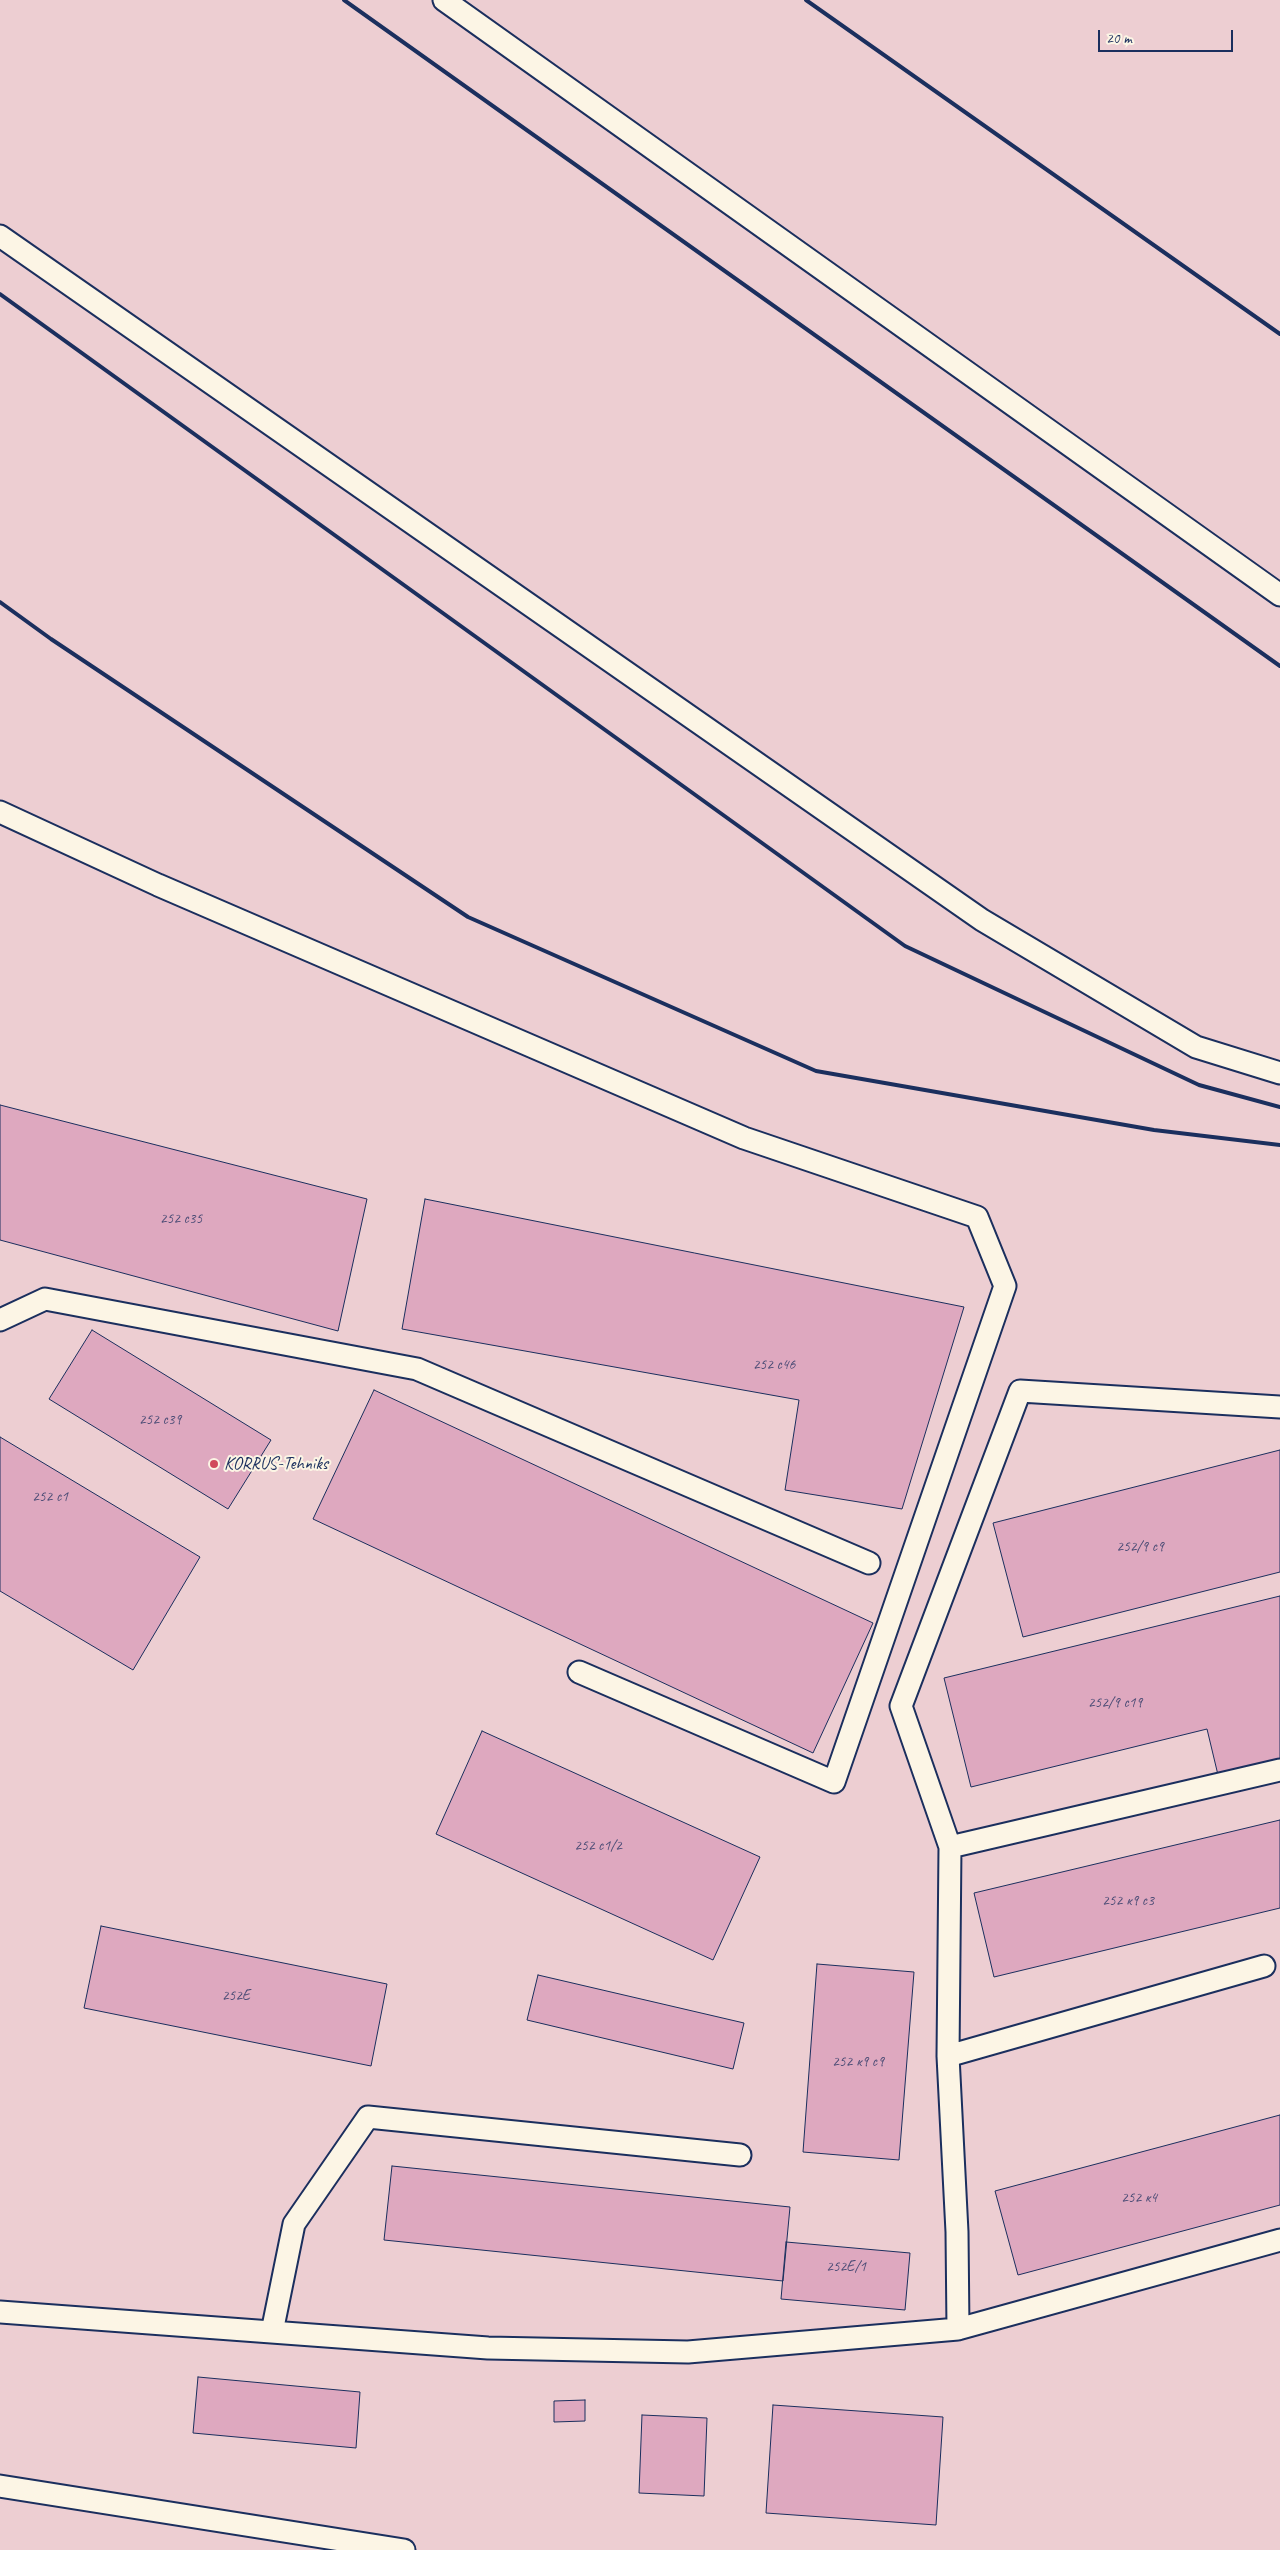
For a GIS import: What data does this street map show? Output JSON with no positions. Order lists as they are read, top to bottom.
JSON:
{
  "places": ["KORRUS-Tehniks"],
  "house_numbers": [
    "252 с35",
    "252 с46",
    "252 с39",
    "252 с1",
    "252/9 с9",
    "252/9 с19",
    "252 с1/2",
    "252 к9 с3",
    "252Е",
    "252 к9 с9",
    "252 к4",
    "252Е/1"
  ],
  "scale_bar": "20 m"
}
